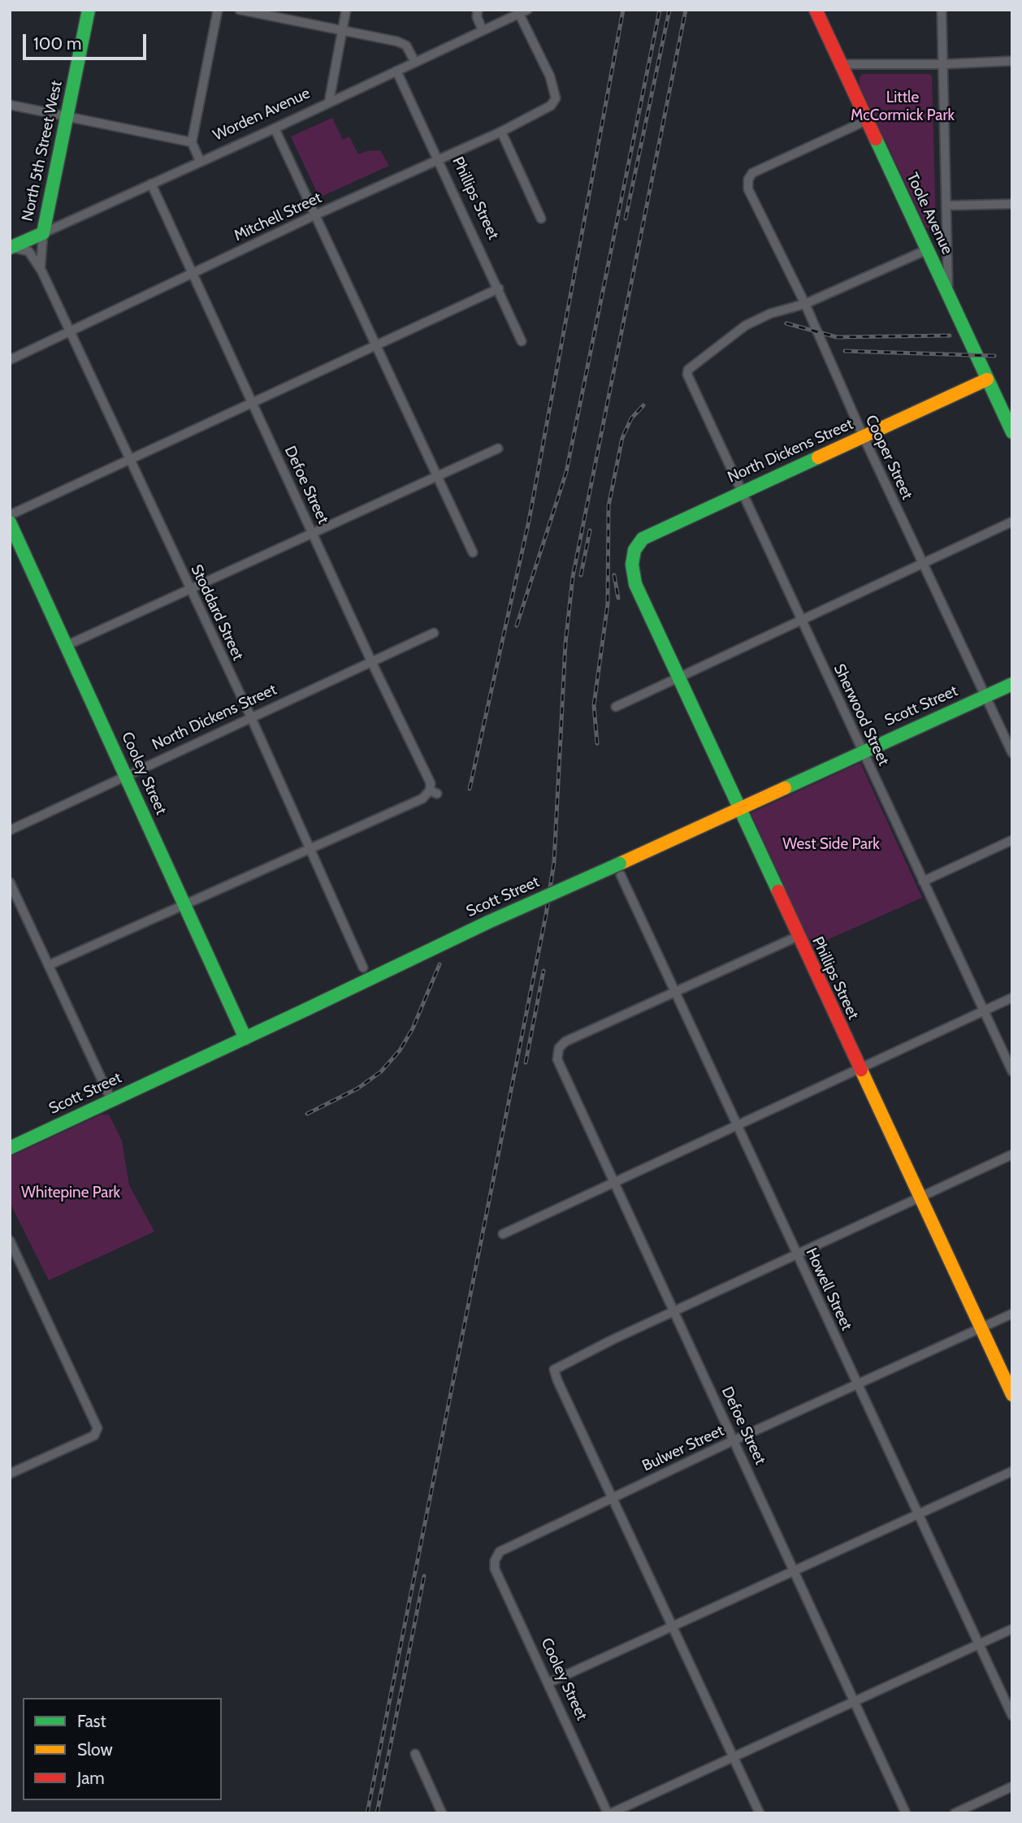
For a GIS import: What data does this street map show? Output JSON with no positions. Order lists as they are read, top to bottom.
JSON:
{
  "streets": {
    "street": [
      "Worden Avenue",
      "North 5th Street West",
      "Phillips Street",
      "Toole Avenue",
      "Mitchell Street",
      "North Dickens Street",
      "Cooper Street",
      "Defoe Street",
      "Stoddard Street",
      "Scott Street",
      "Sherwood Street",
      "Cooley Street",
      "Howell Street",
      "Bulwer Street"
    ]
  },
  "crossings": [
    ["Worden Avenue", "North 5th Street West"],
    ["Worden Avenue", "Phillips Street"],
    ["Worden Avenue", "Mitchell Street"],
    ["Worden Avenue", "Defoe Street"],
    ["Worden Avenue", "Stoddard Street"],
    ["North 5th Street West", "Stoddard Street"],
    ["Phillips Street", "Mitchell Street"],
    ["Phillips Street", "North Dickens Street"],
    ["Phillips Street", "Scott Street"],
    ["Phillips Street", "Bulwer Street"],
    ["Toole Avenue", "North Dickens Street"],
    ["Toole Avenue", "Cooper Street"],
    ["Mitchell Street", "Defoe Street"],
    ["Mitchell Street", "Stoddard Street"],
    ["North Dickens Street", "Cooper Street"],
    ["North Dickens Street", "Defoe Street"],
    ["North Dickens Street", "Stoddard Street"],
    ["North Dickens Street", "Sherwood Street"],
    ["North Dickens Street", "Cooley Street"],
    ["Cooper Street", "Scott Street"],
    ["Cooper Street", "Sherwood Street"],
    ["Defoe Street", "Stoddard Street"],
    ["Defoe Street", "Howell Street"],
    ["Defoe Street", "Bulwer Street"],
    ["Scott Street", "Sherwood Street"],
    ["Scott Street", "Cooley Street"],
    ["Scott Street", "Howell Street"],
    ["Cooley Street", "Bulwer Street"],
    ["Howell Street", "Bulwer Street"]
  ],
  "parks": ["Little McCormick Park", "West Side Park", "Whitepine Park"],
  "legend": ["Fast", "Slow", "Jam"],
  "scale_bar": "100 m"
}
